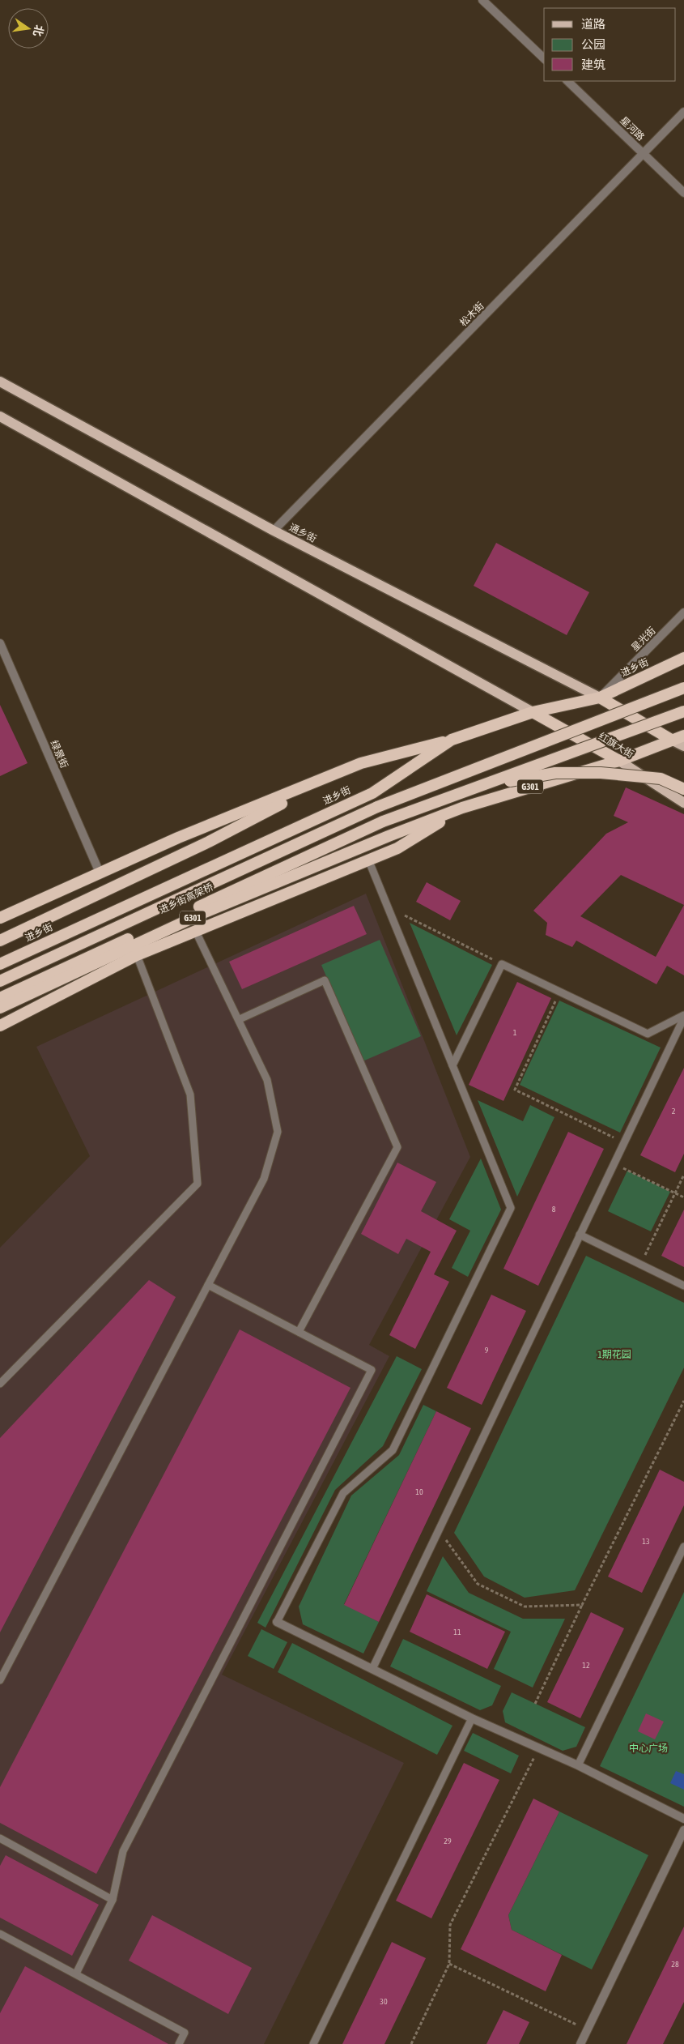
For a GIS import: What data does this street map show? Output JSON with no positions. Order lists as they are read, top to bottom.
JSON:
{
  "streets": {
    "highway": [
      "进乡街",
      "红旗大街",
      "G301",
      "进乡街高架桥"
    ],
    "main road": ["通乡街"],
    "street": [
      "星河路",
      "松木街",
      "星光街",
      "绿景街"
    ]
  },
  "crossings": [
    ["星河路", "松木街"],
    ["松木街", "通乡街"],
    ["通乡街", "星光街"],
    ["通乡街", "进乡街"],
    ["星光街", "进乡街"],
    ["进乡街", "红旗大街"],
    ["红旗大街", "G301"]
  ],
  "parks": ["1期花园", "中心广场"],
  "house_numbers": [
    "1",
    "2",
    "8",
    "9",
    "10",
    "13",
    "11",
    "12",
    "29",
    "28",
    "30"
  ],
  "legend": ["道路", "公园", "建筑"],
  "north": "right"
}
